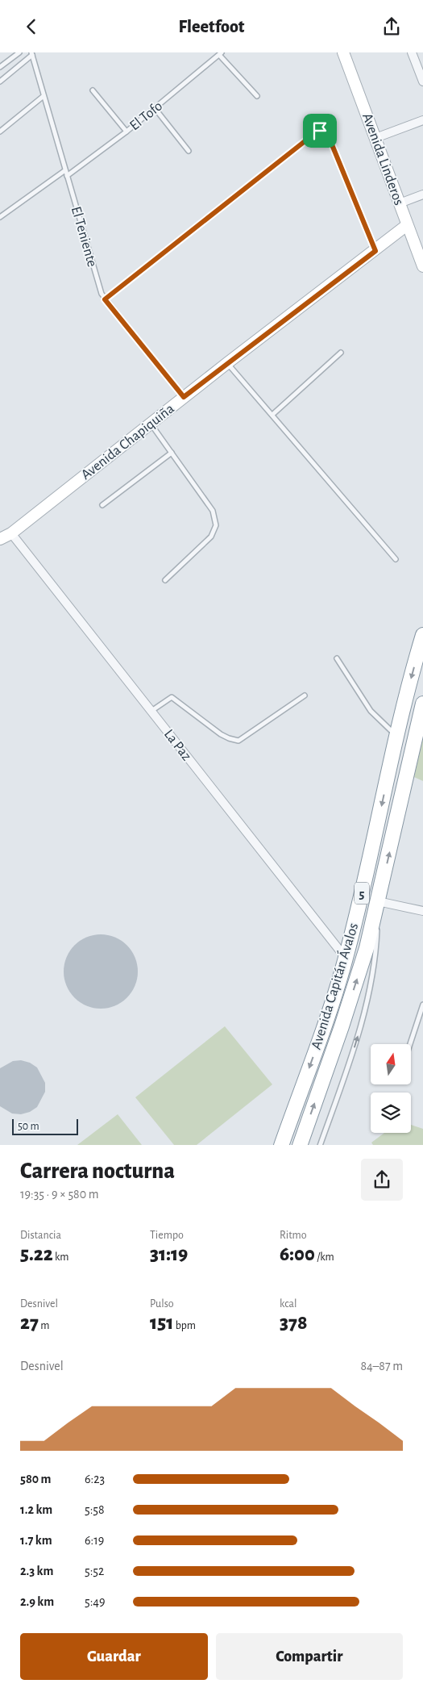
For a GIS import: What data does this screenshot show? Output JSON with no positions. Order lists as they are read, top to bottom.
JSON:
{
  "streets": {
    "highway": ["5", "Avenida Capitán Ávalos"],
    "street": ["Avenida Linderos", "Avenida Chapiquiña", "La Paz"],
    "lane": ["El Tofo", "El Teniente"]
  },
  "crossings": [
    ["El Tofo", "El Teniente"],
    ["Avenida Linderos", "Avenida Chapiquiña"],
    ["El Teniente", "Avenida Chapiquiña"],
    ["Avenida Chapiquiña", "La Paz"],
    ["La Paz", "Avenida Capitán Ávalos"]
  ],
  "scale_bar": "50 m",
  "north": "top",
  "page": {
    "header": "Fleetfoot",
    "scale": "50 m",
    "heading": ["Carrera nocturna", "19:35 · 9 × 580 m"],
    "stats": [
      ["Distancia", "5.22 km"],
      ["Tiempo", "31:19"],
      ["Ritmo", "6:00 /km"],
      ["Desnivel", "27 m"],
      ["Pulso", "151 bpm"],
      ["kcal", "378"]
    ],
    "chart": ["Desnivel", "84–87 m"],
    "list": [
      {
        "name": "580 m",
        "note": "6:23"
      },
      {
        "name": "1.2 km",
        "note": "5:58"
      },
      {
        "name": "1.7 km",
        "note": "6:19"
      },
      {
        "name": "2.3 km",
        "note": "5:52"
      },
      {
        "name": "2.9 km",
        "note": "5:49"
      }
    ],
    "buttons": ["Guardar", "Compartir"]
  }
}
